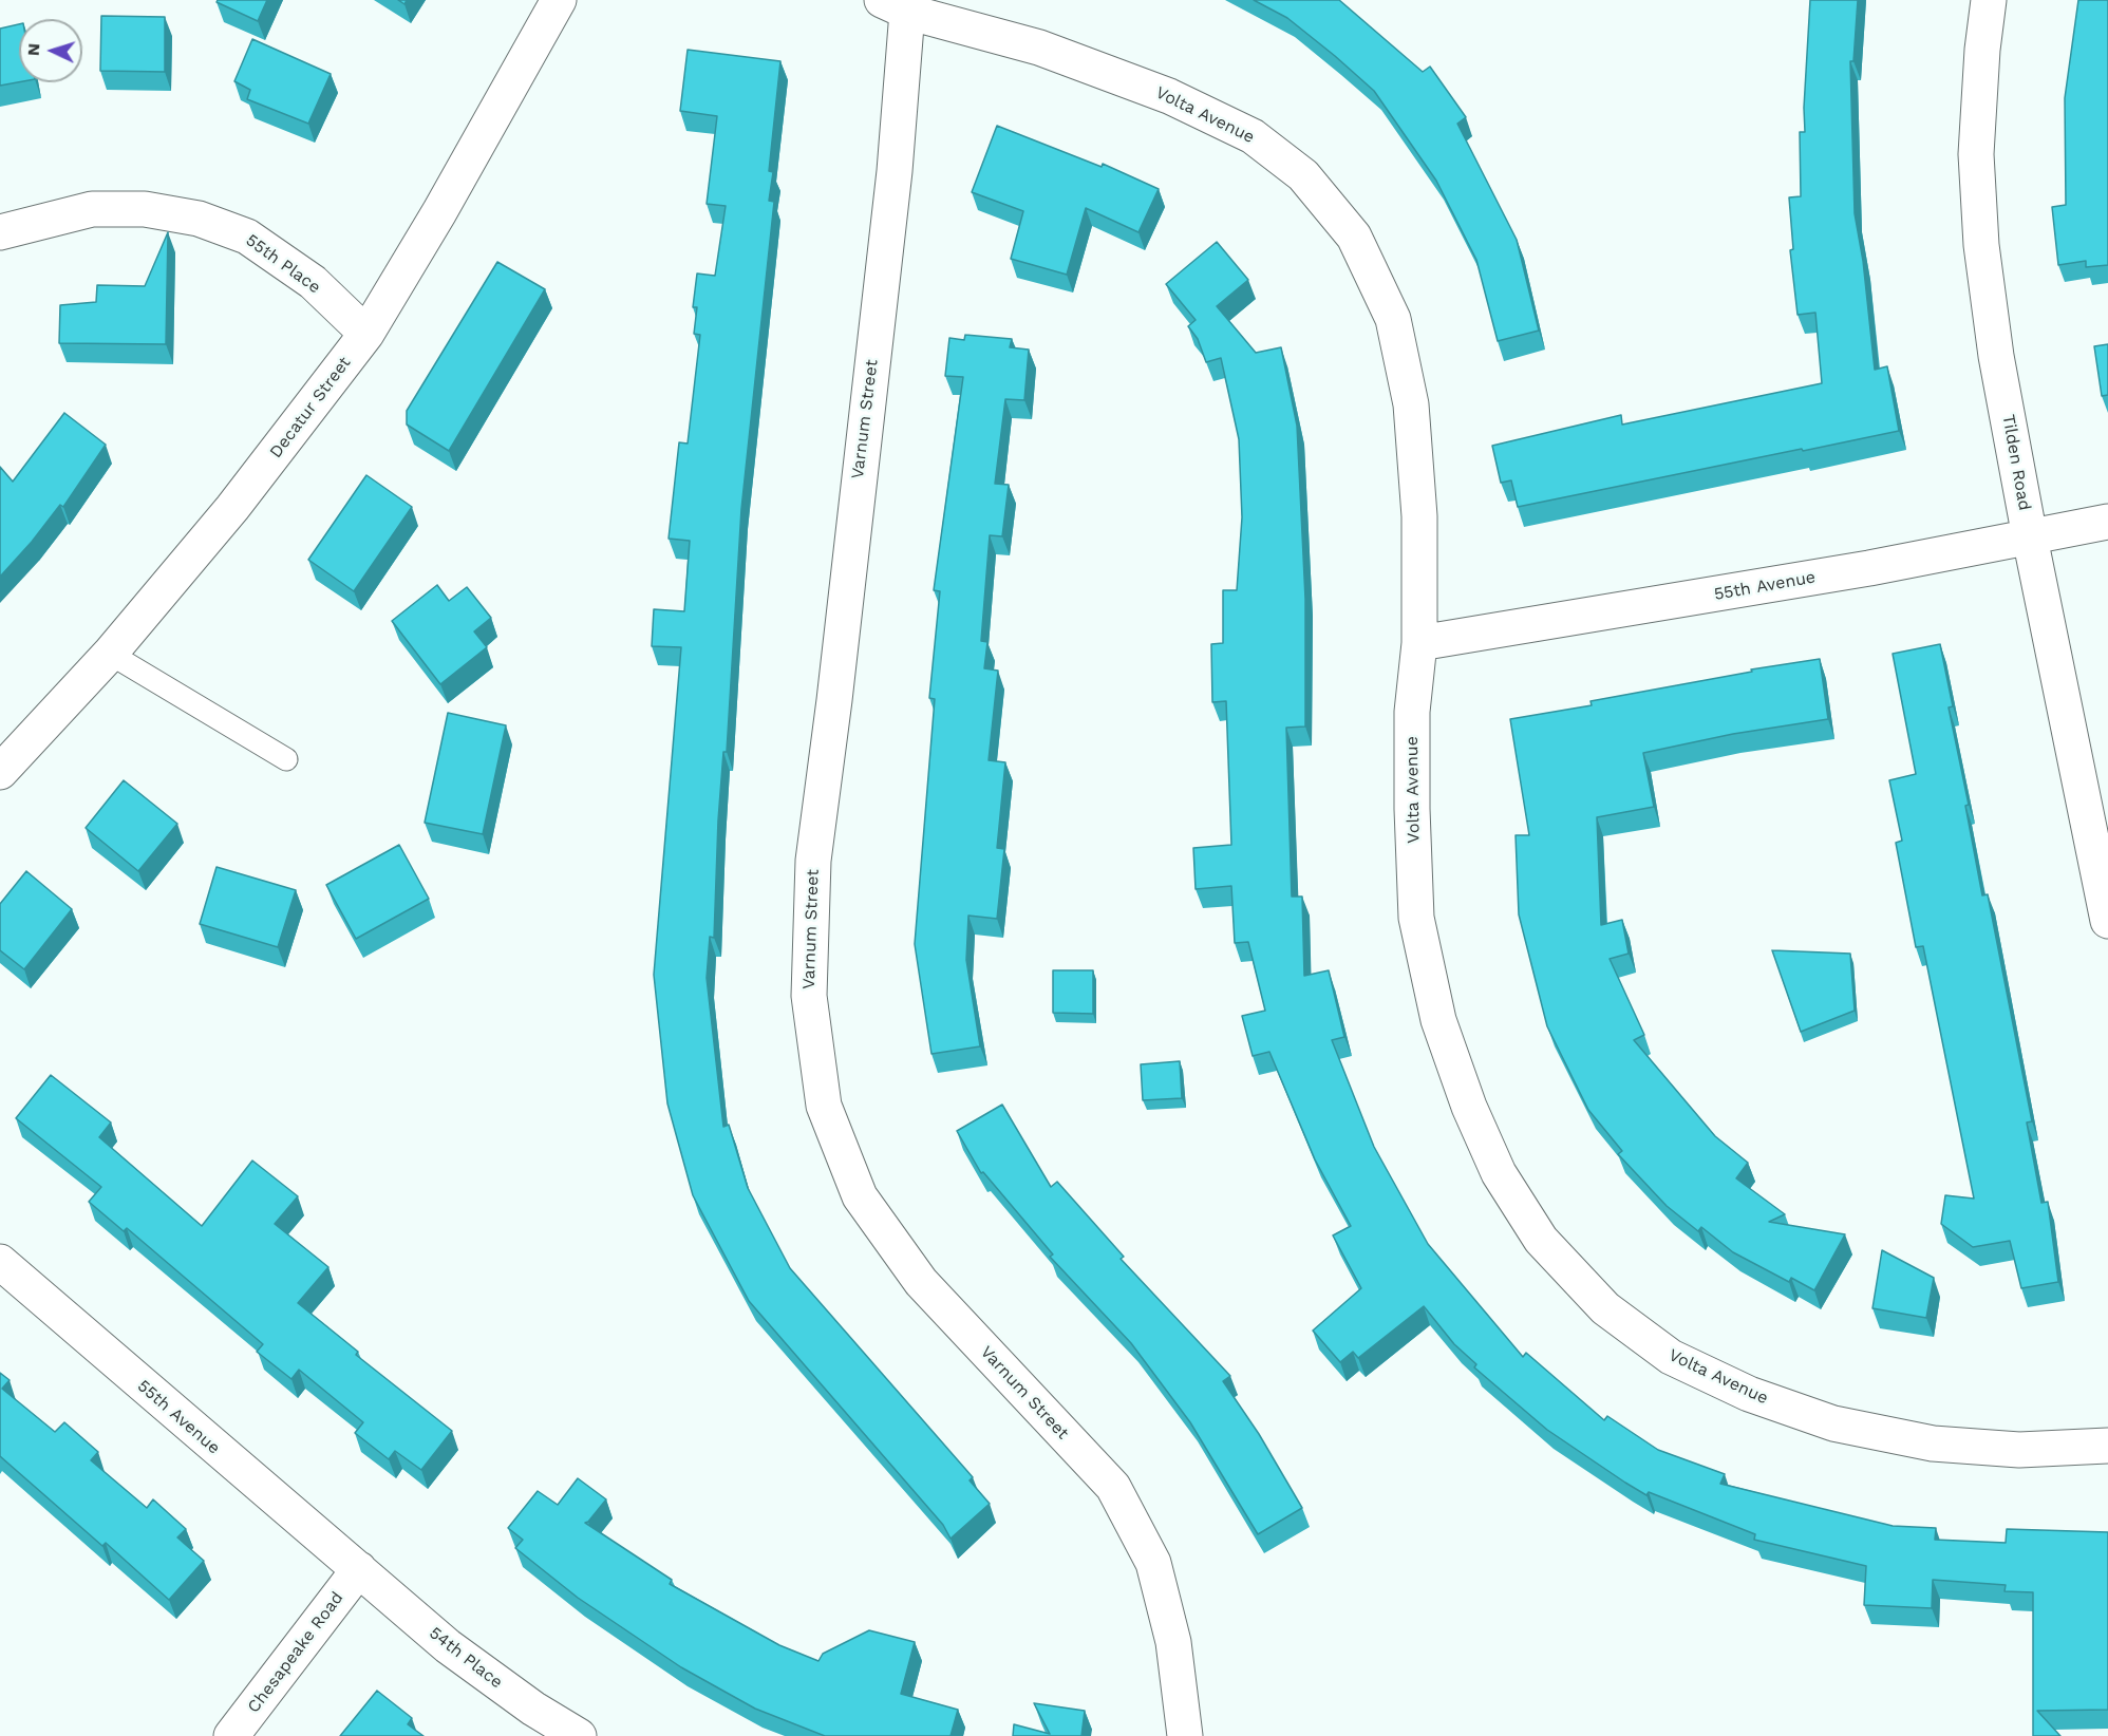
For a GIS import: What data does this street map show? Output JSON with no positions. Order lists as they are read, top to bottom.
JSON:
{
  "streets": {
    "street": [
      "Volta Avenue",
      "55th Place",
      "Decatur Street",
      "Varnum Street",
      "Tilden Road",
      "55th Avenue",
      "Chesapeake Road",
      "54th Place"
    ]
  },
  "crossings": [
    ["Volta Avenue", "Varnum Street"],
    ["Volta Avenue", "55th Avenue"],
    ["55th Place", "Decatur Street"],
    ["Tilden Road", "55th Avenue"],
    ["55th Avenue", "Chesapeake Road"],
    ["55th Avenue", "54th Place"],
    ["Chesapeake Road", "54th Place"]
  ],
  "north": "left"
}
